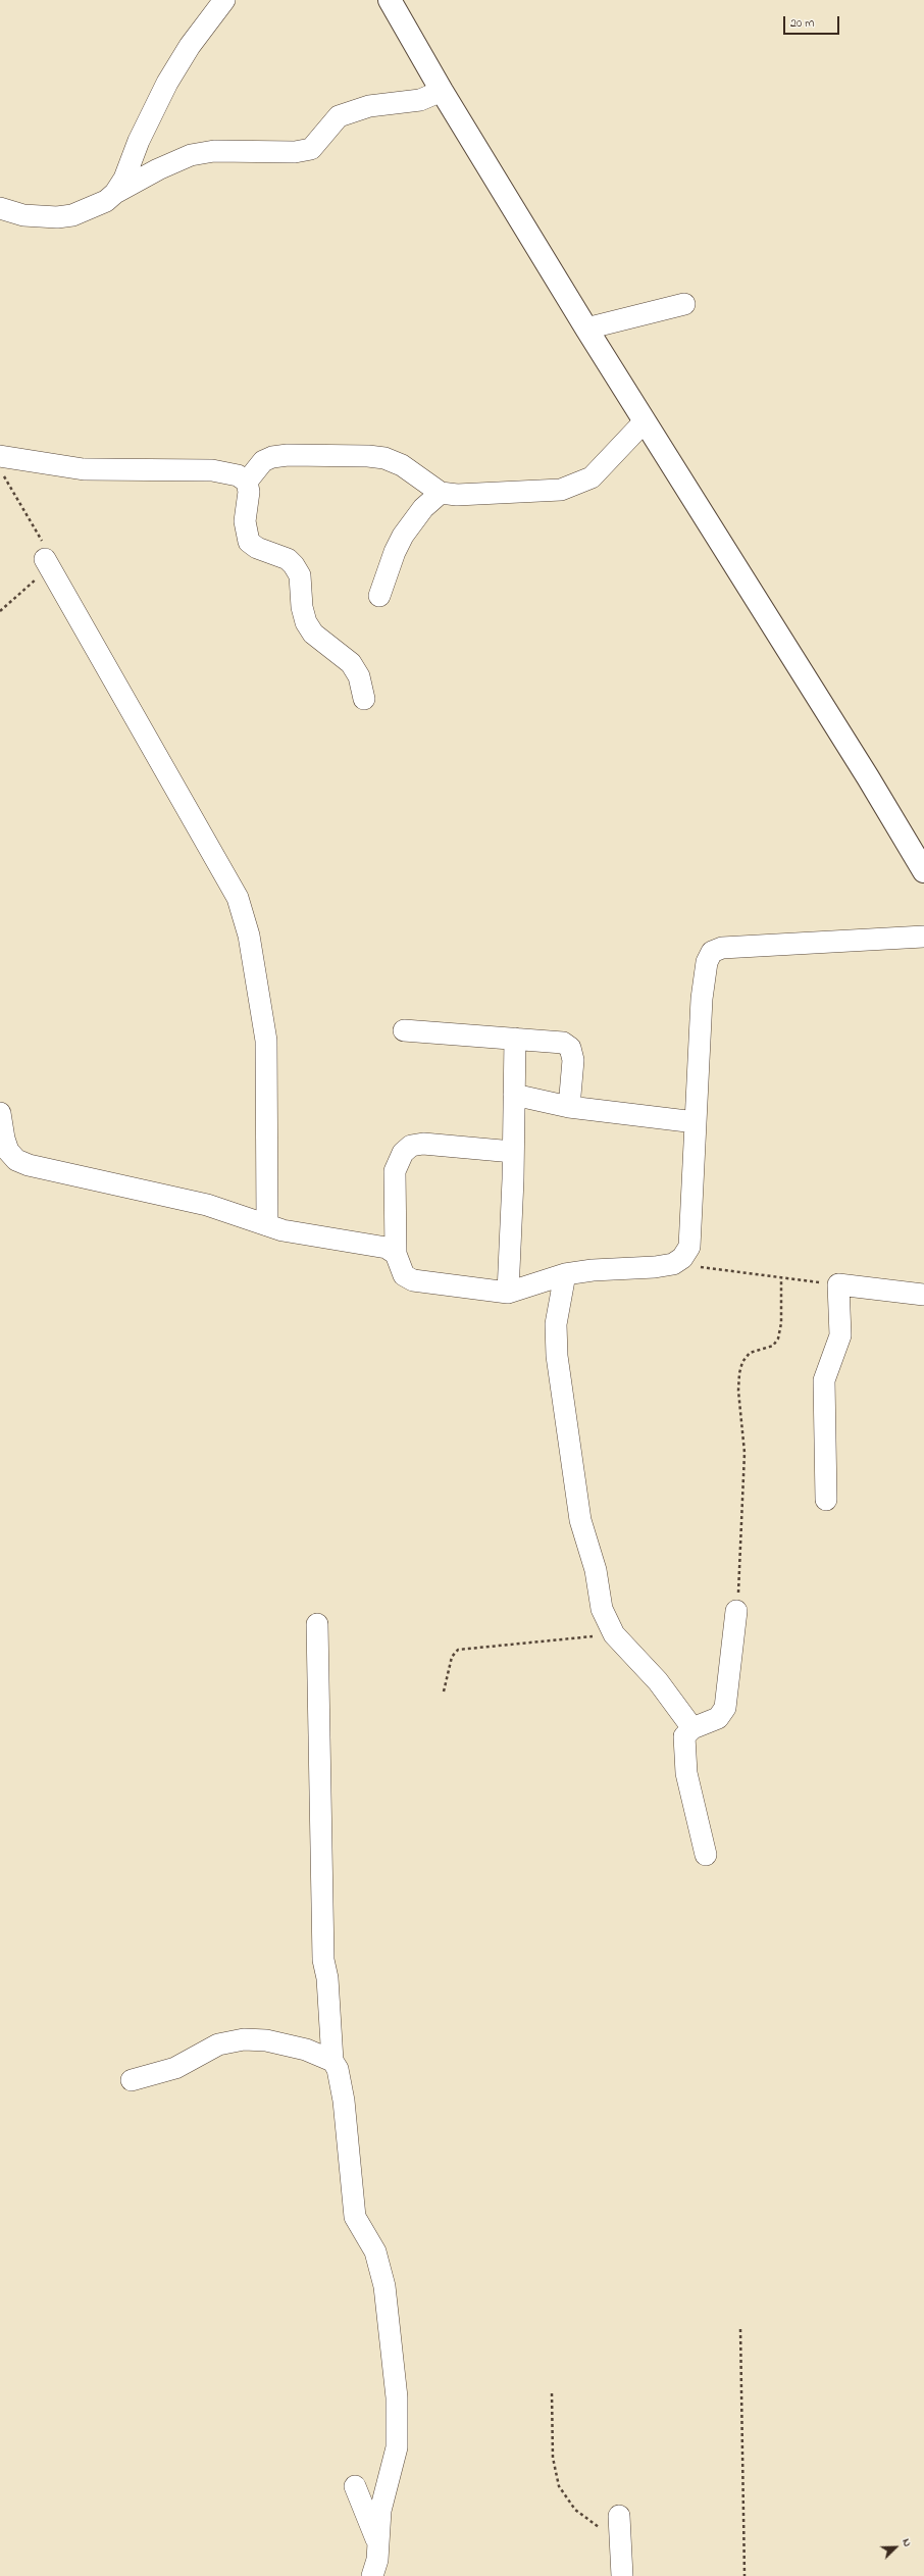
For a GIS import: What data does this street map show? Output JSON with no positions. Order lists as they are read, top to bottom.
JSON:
{
  "scale_bar": "20 m",
  "north": "top right"
}
